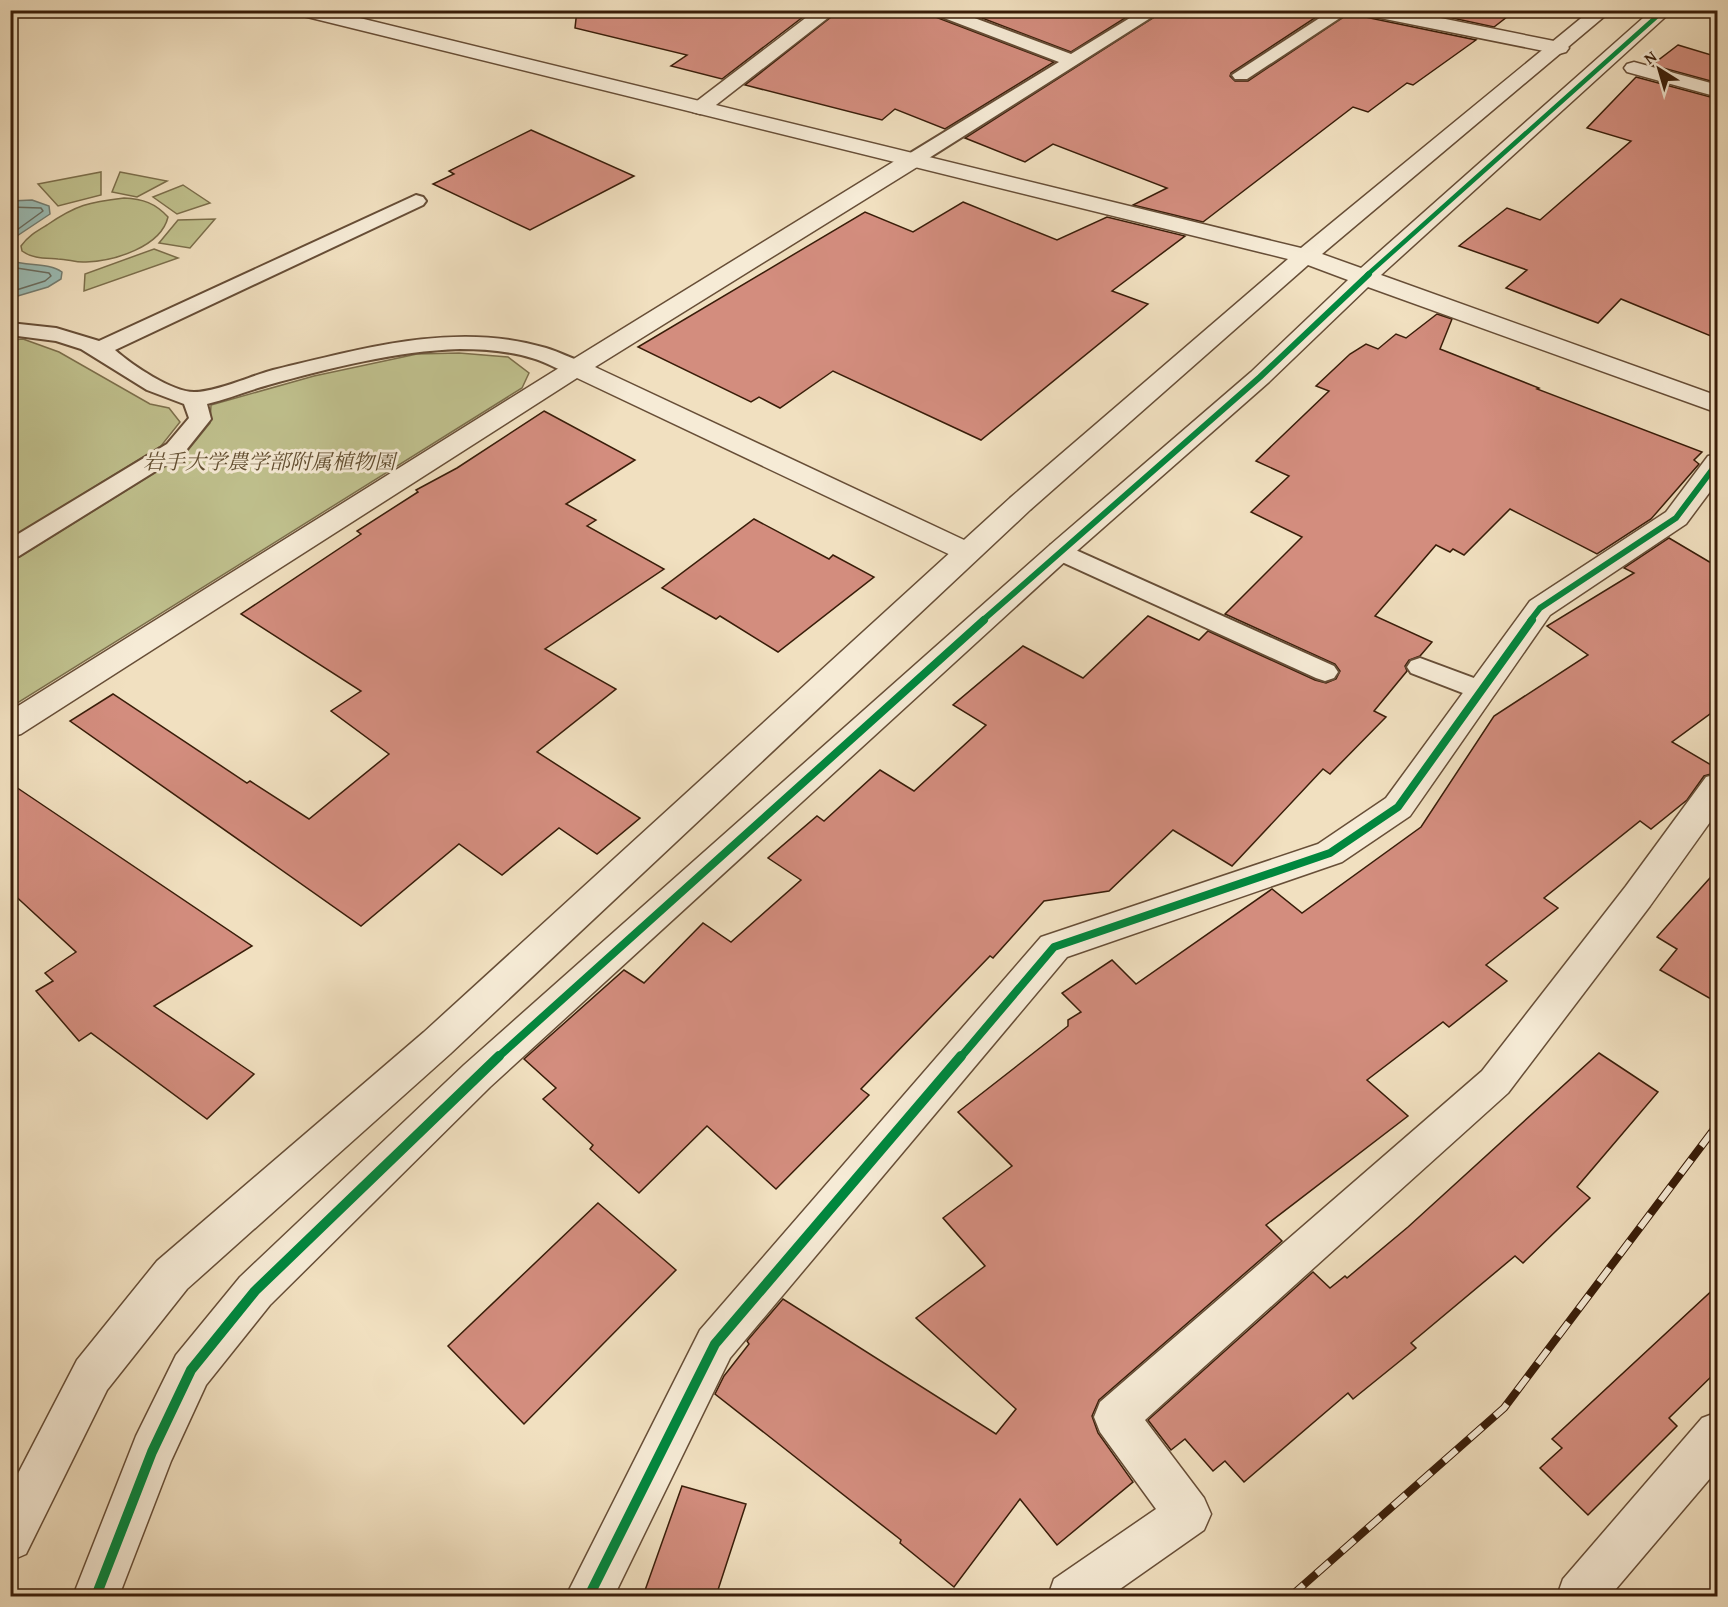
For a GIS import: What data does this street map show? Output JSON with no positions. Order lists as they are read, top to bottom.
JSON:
{
  "parks": ["岩手大学農学部附属植物園"],
  "north": "top left"
}
